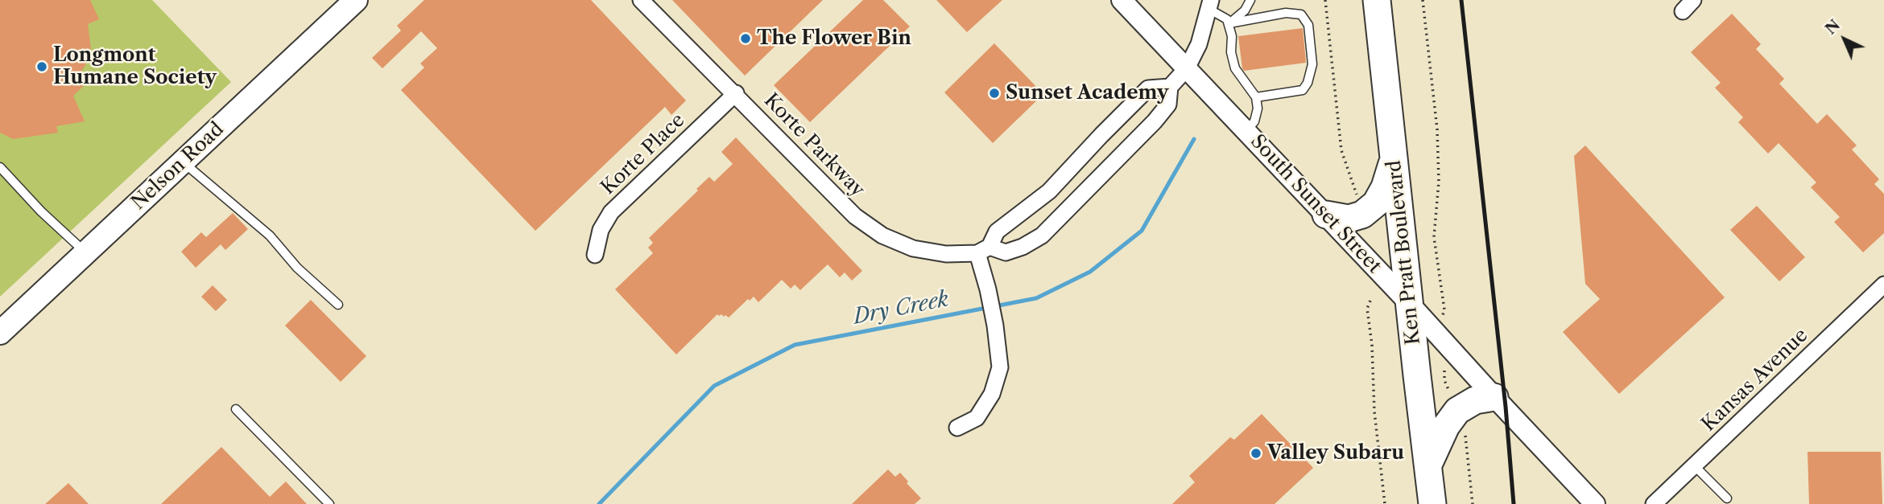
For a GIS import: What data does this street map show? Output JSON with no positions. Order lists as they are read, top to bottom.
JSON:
{
  "streets": {
    "highway": ["Ken Pratt Boulevard"],
    "main road": ["Nelson Road"],
    "street": [
      "Korte Parkway",
      "Korte Place",
      "South Sunset Street",
      "Kansas Avenue"
    ]
  },
  "crossings": [
    ["Korte Parkway", "Korte Place"],
    ["Korte Parkway", "South Sunset Street"],
    ["South Sunset Street", "Ken Pratt Boulevard"]
  ],
  "water": ["Dry Creek"],
  "places": [
    "The Flower Bin",
    "Longmont Humane Society",
    "Sunset Academy",
    "Valley Subaru"
  ],
  "north": "top left"
}
